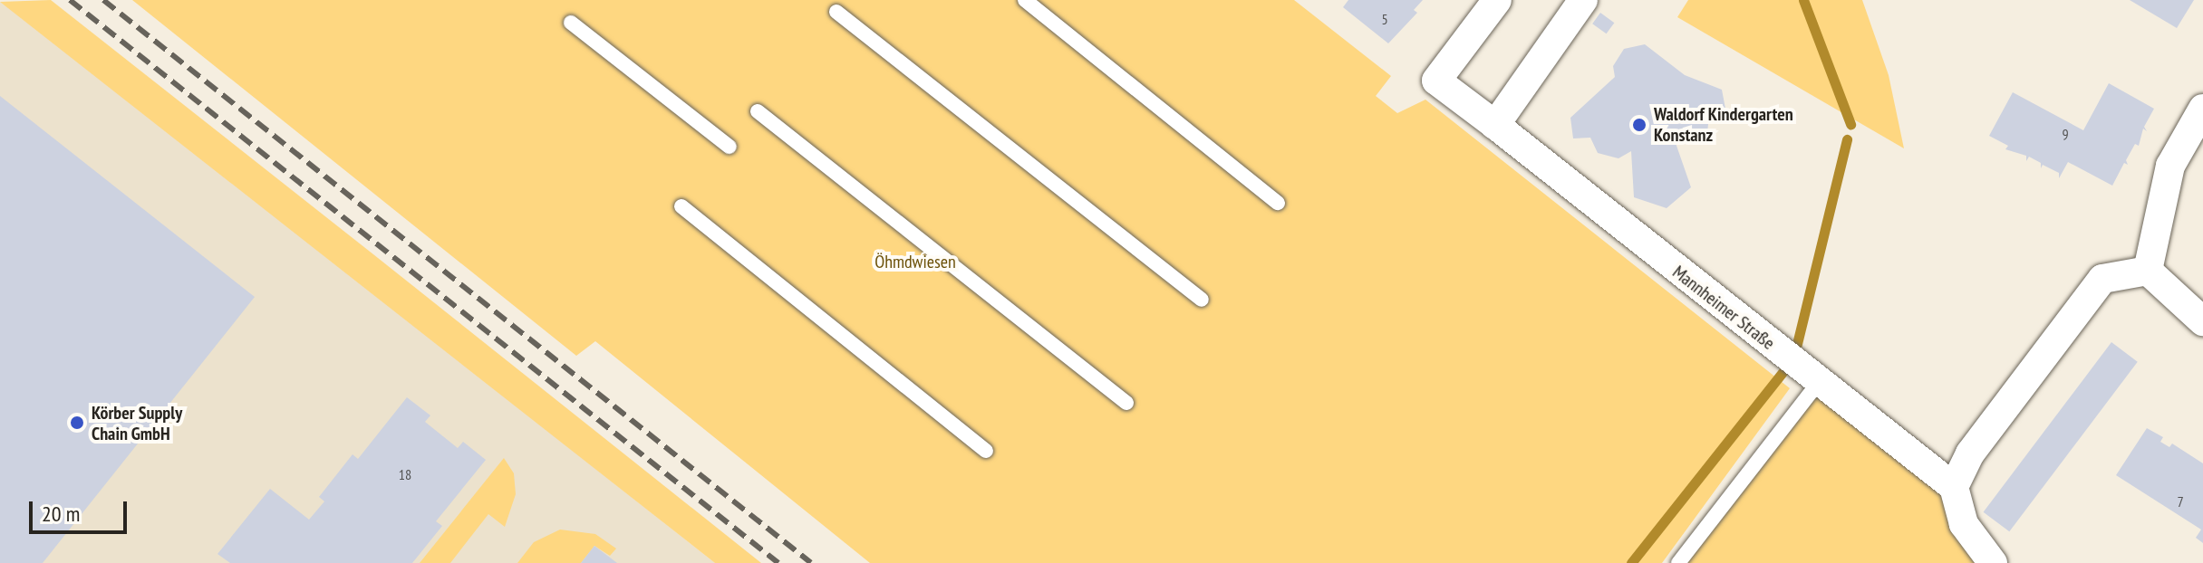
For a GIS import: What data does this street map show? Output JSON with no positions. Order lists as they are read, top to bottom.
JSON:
{
  "streets": {
    "street": ["Mannheimer Straße"]
  },
  "parks": ["Öhmdwiesen"],
  "places": ["Waldorf Kindergarten Konstanz", "Körber Supply Chain GmbH"],
  "house_numbers": [
    "5",
    "9",
    "18",
    "7"
  ],
  "scale_bar": "20 m"
}
